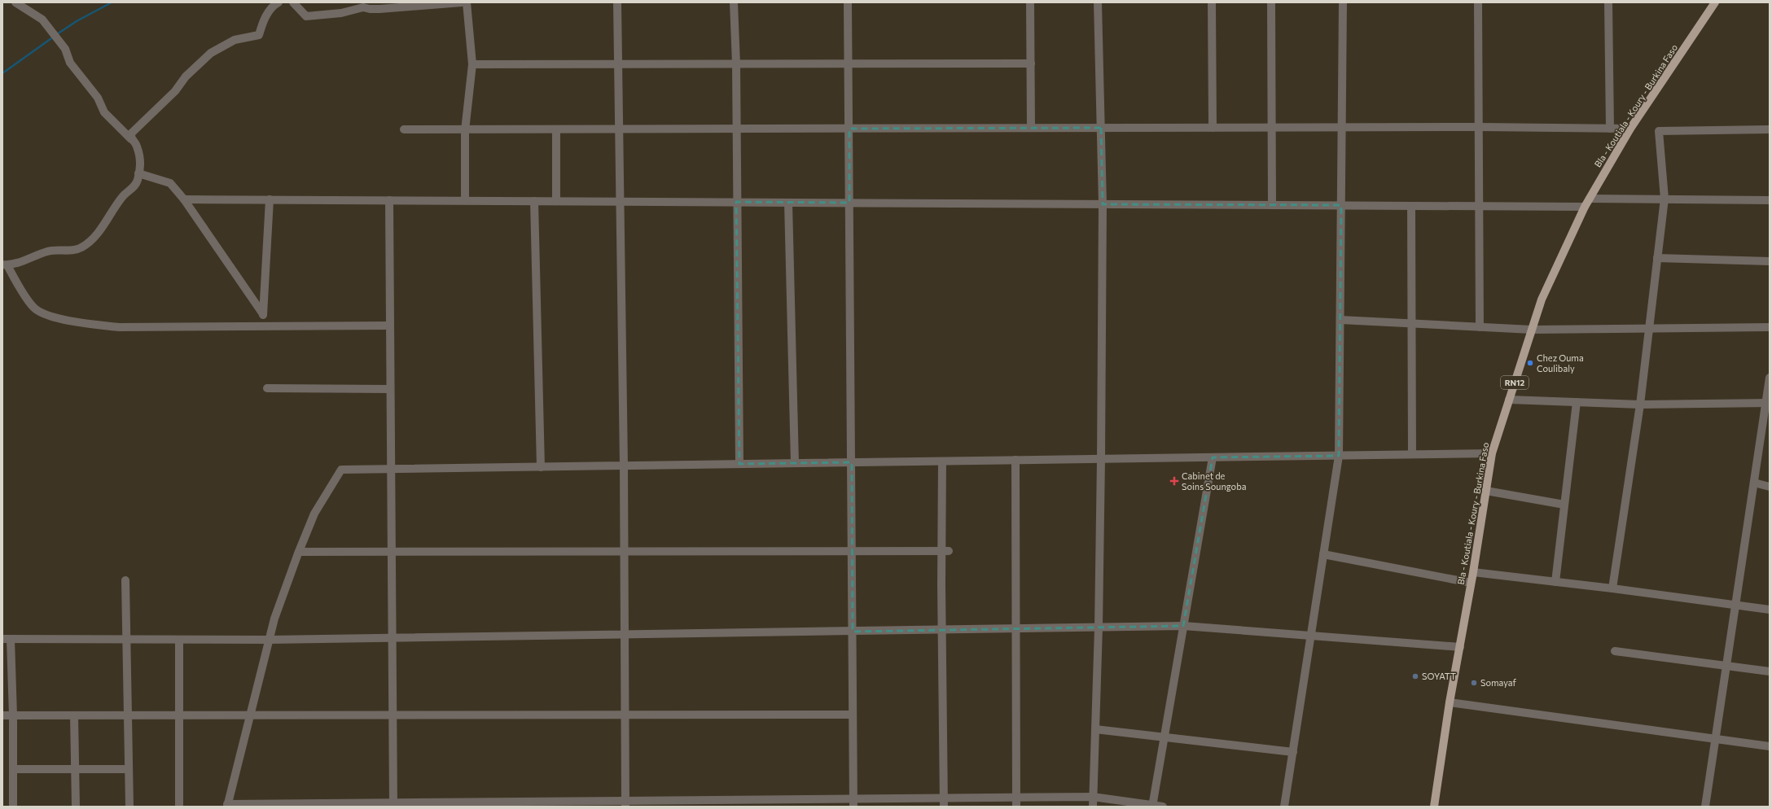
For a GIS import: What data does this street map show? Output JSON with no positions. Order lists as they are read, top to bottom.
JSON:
{
  "streets": {
    "main road": ["Bla - Koutiala - Koury - Burkina Faso", "RN12"]
  },
  "places": {
    "other": ["Chez Ouma Coulibaly", "SOYATT", "Somayaf"],
    "health": ["Cabinet de Soins Soungoba"]
  }
}
